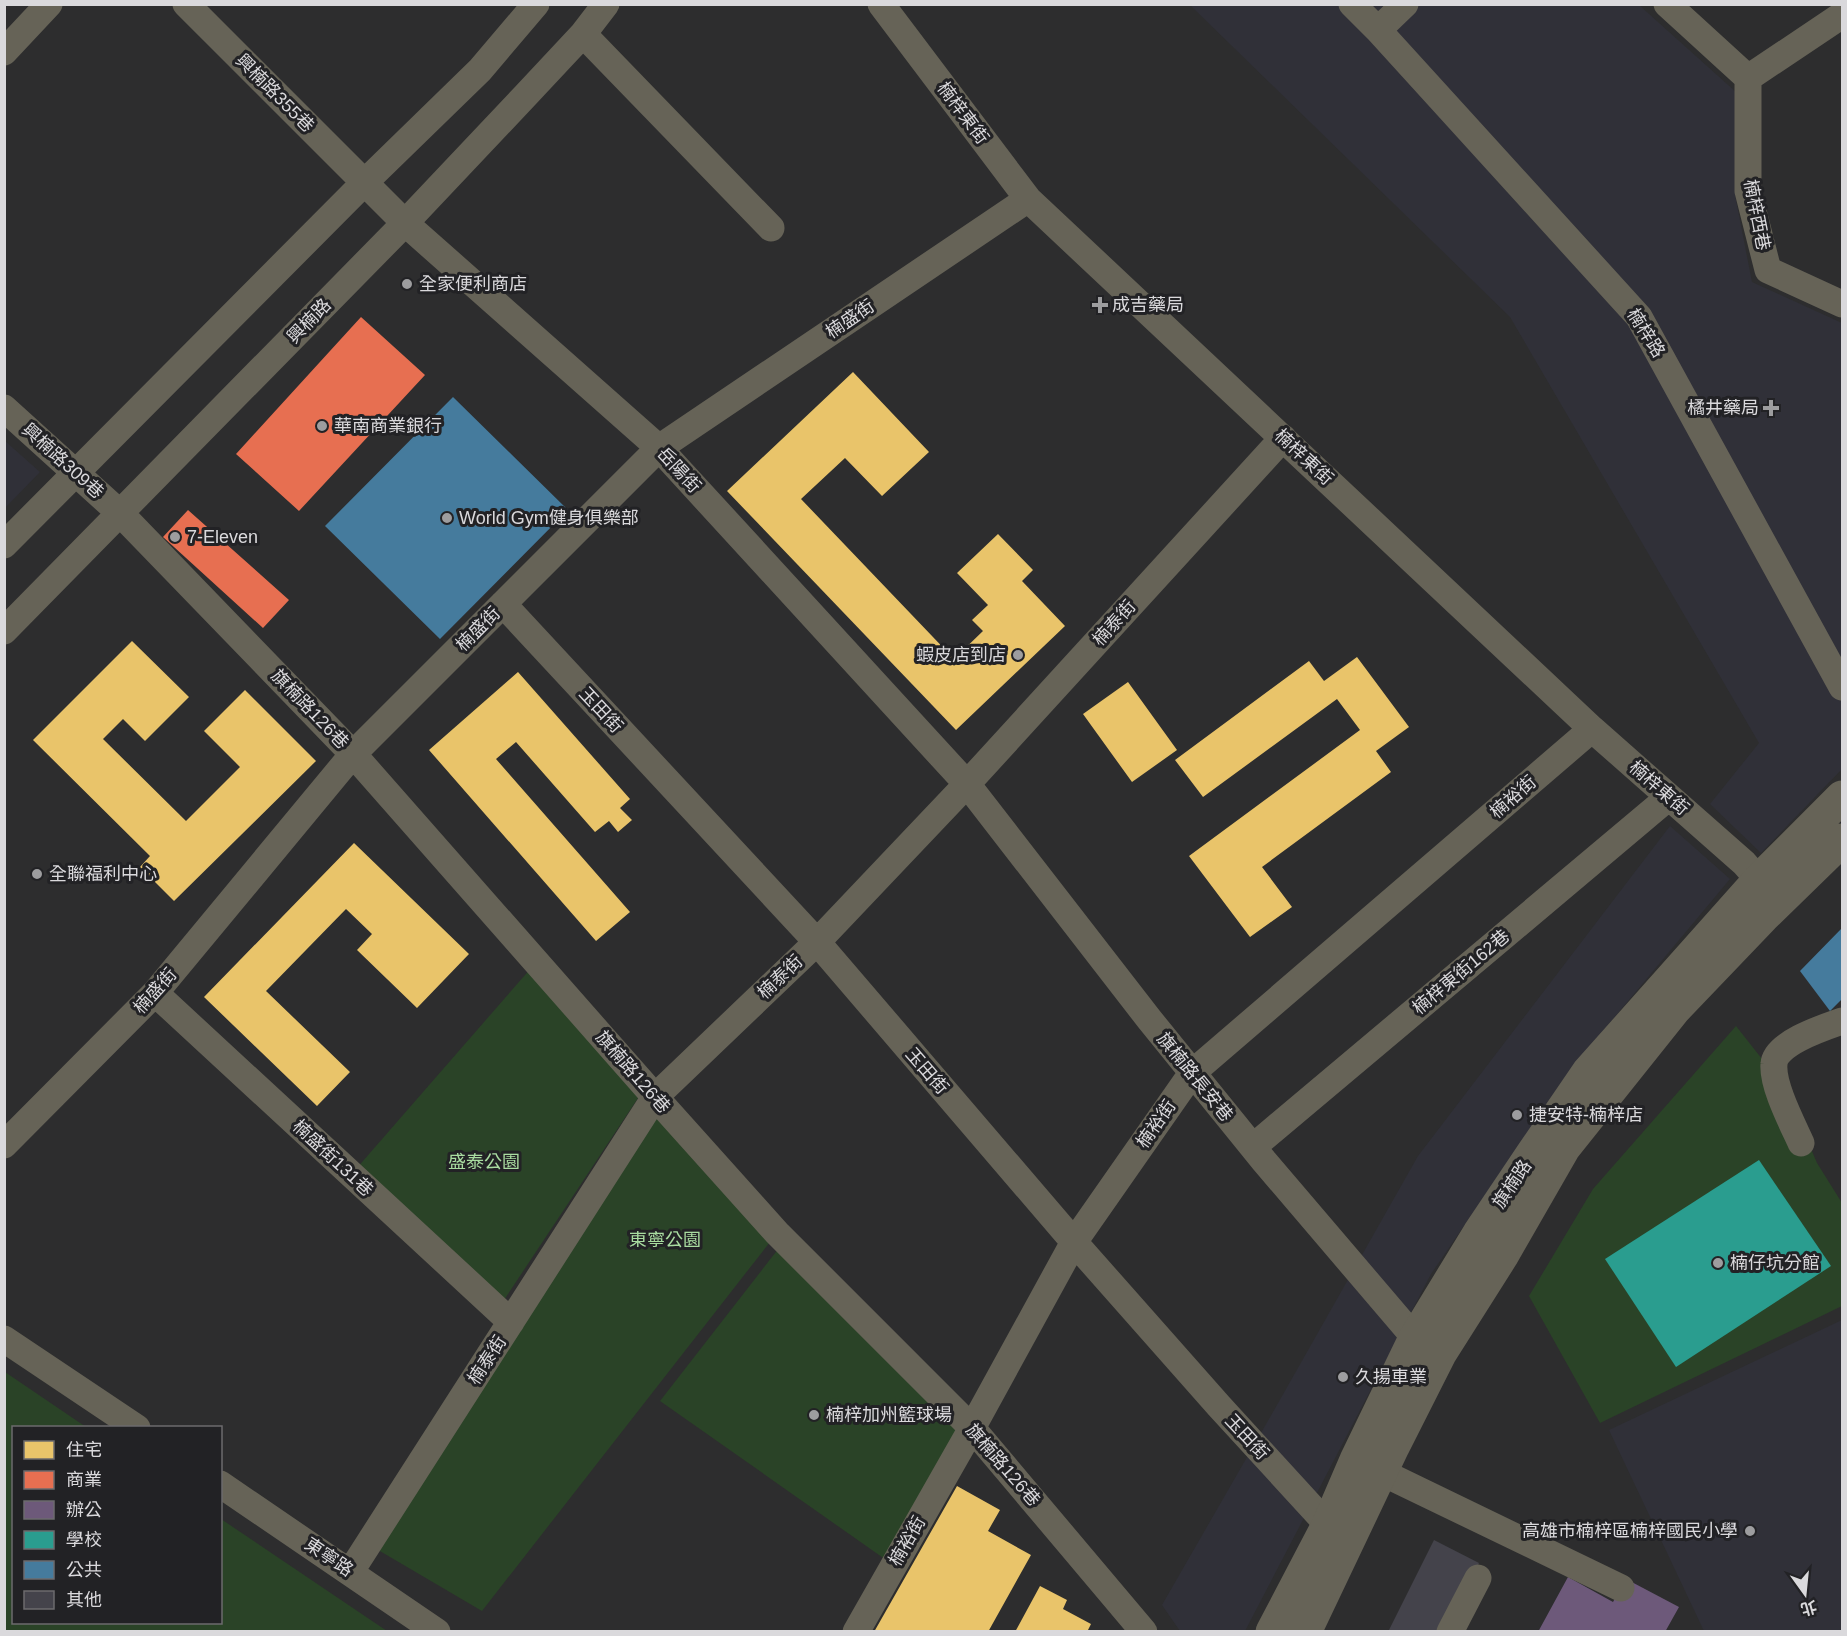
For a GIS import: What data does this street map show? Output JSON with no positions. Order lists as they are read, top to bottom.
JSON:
{
  "streets": {
    "main road": ["旗楠路"],
    "street": [
      "興楠路355巷",
      "楠梓東街",
      "楠梓西巷",
      "楠盛街",
      "興楠路",
      "楠梓路",
      "興楠路309巷",
      "岳陽街",
      "楠泰街",
      "旗楠路126巷",
      "玉田街",
      "楠裕街",
      "楠梓東街162巷",
      "旗楠路長安巷",
      "楠盛街131巷",
      "東寧路"
    ]
  },
  "crossings": [
    ["興楠路355巷", "岳陽街"],
    ["楠梓東街", "楠盛街"],
    ["楠梓東街", "楠泰街"],
    ["楠梓東街", "楠裕街"],
    ["楠梓東街", "楠梓東街162巷"],
    ["楠梓東街", "旗楠路"],
    ["楠盛街", "岳陽街"],
    ["楠盛街", "旗楠路126巷"],
    ["楠盛街", "玉田街"],
    ["楠盛街", "楠盛街131巷"],
    ["興楠路", "興楠路309巷"],
    ["興楠路", "岳陽街"],
    ["興楠路", "旗楠路126巷"],
    ["興楠路309巷", "旗楠路126巷"],
    ["岳陽街", "楠泰街"],
    ["岳陽街", "旗楠路長安巷"],
    ["楠泰街", "旗楠路126巷"],
    ["楠泰街", "玉田街"],
    ["楠泰街", "旗楠路長安巷"],
    ["楠泰街", "楠盛街131巷"],
    ["楠泰街", "東寧路"],
    ["旗楠路126巷", "楠裕街"],
    ["玉田街", "楠裕街"],
    ["玉田街", "旗楠路"],
    ["楠裕街", "旗楠路長安巷"],
    ["楠梓東街162巷", "旗楠路長安巷"],
    ["旗楠路長安巷", "旗楠路"]
  ],
  "parks": ["盛泰公園", "東寧公園"],
  "places": {
    "other": [
      "全家便利商店",
      "華南商業銀行",
      "World Gym健身俱樂部",
      "7-Eleven",
      "蝦皮店到店",
      "全聯福利中心",
      "捷安特-楠梓店",
      "楠仔坑分館",
      "久揚車業",
      "楠梓加州籃球場",
      "高雄市楠梓區楠梓國民小學"
    ],
    "health": ["成吉藥局", "橘井藥局"]
  },
  "legend": [
    "住宅",
    "商業",
    "辦公",
    "學校",
    "公共",
    "其他"
  ],
  "north": "bottom"
}
